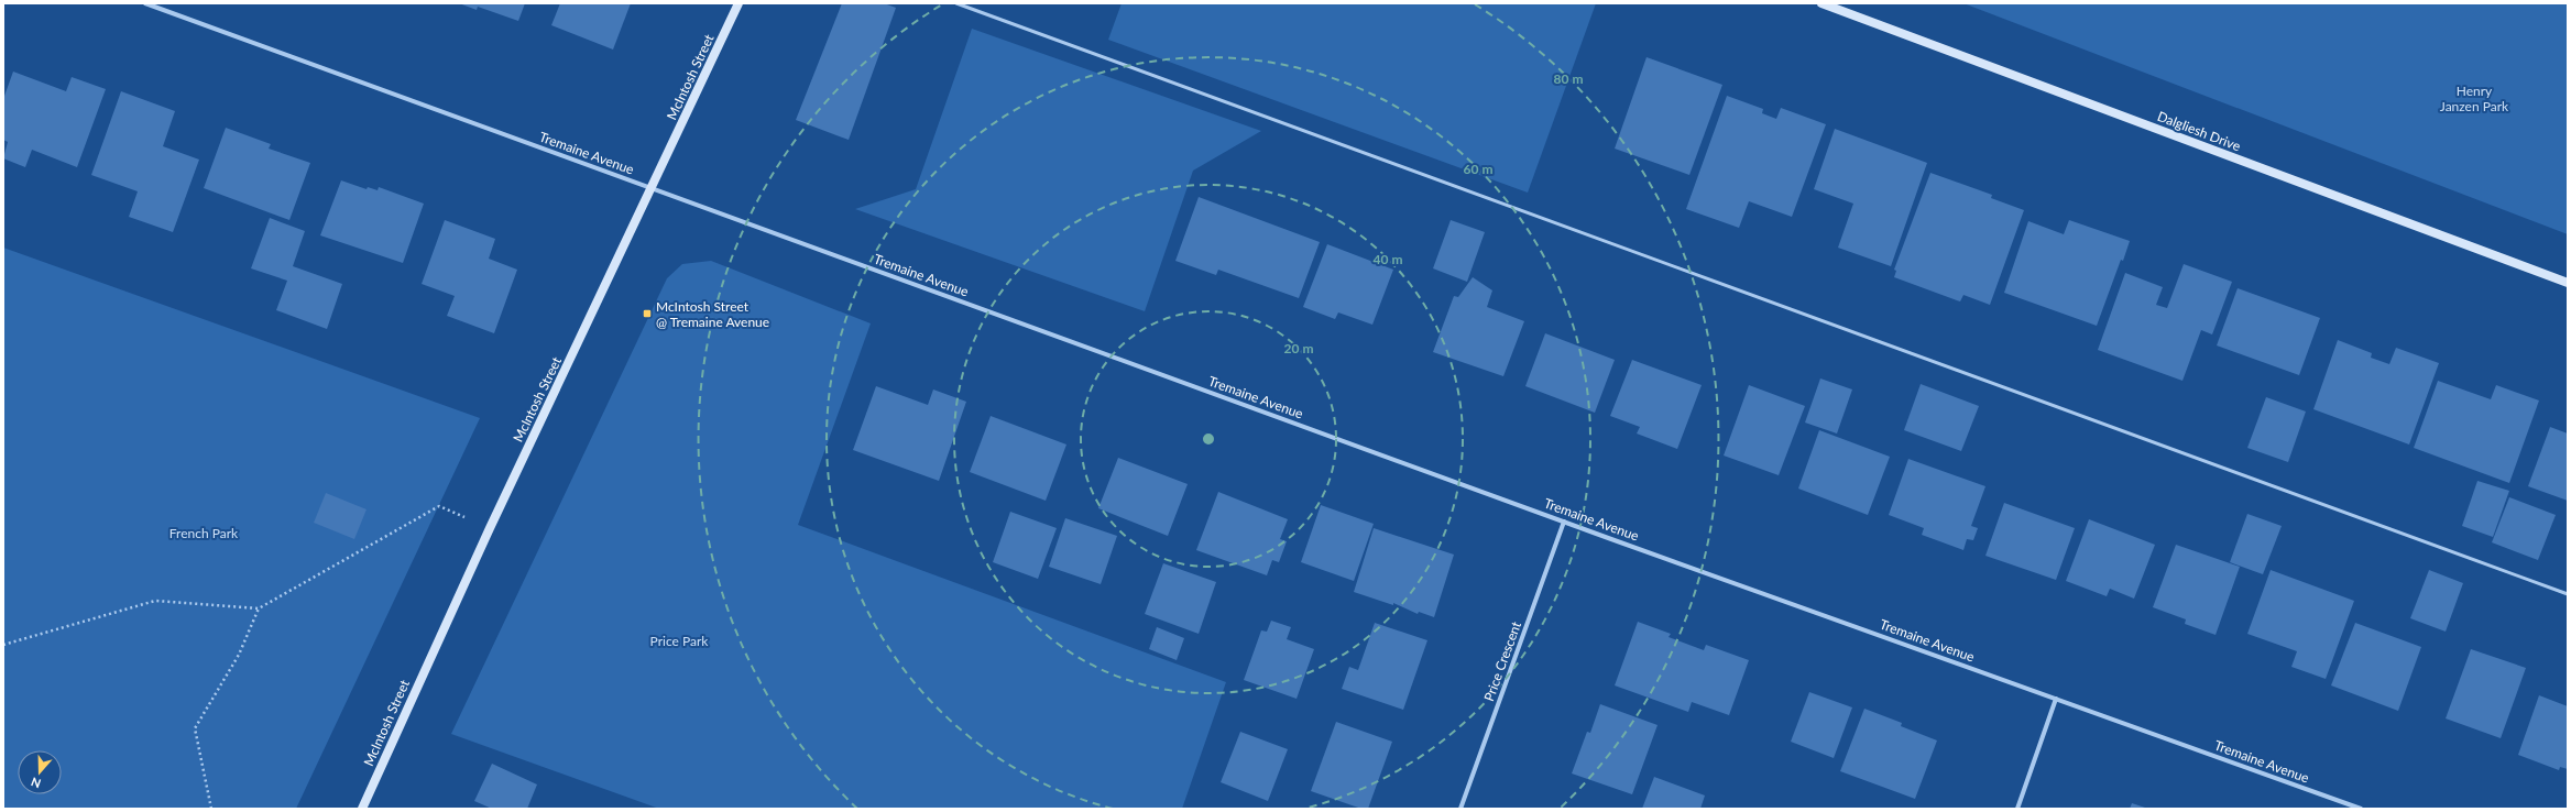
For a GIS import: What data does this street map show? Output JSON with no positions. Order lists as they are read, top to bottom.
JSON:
{
  "streets": {
    "street": [
      "McIntosh Street",
      "Dalgliesh Drive",
      "Tremaine Avenue",
      "Price Crescent"
    ]
  },
  "crossings": [
    ["McIntosh Street", "Tremaine Avenue"],
    ["Tremaine Avenue", "Price Crescent"]
  ],
  "parks": ["Henry Janzen Park", "French Park", "Price Park"],
  "places": {
    "transit": ["McIntosh Street @ Tremaine Avenue"]
  },
  "north": "bottom",
  "rings": [
    "80 m",
    "60 m",
    "40 m",
    "20 m"
  ]
}
